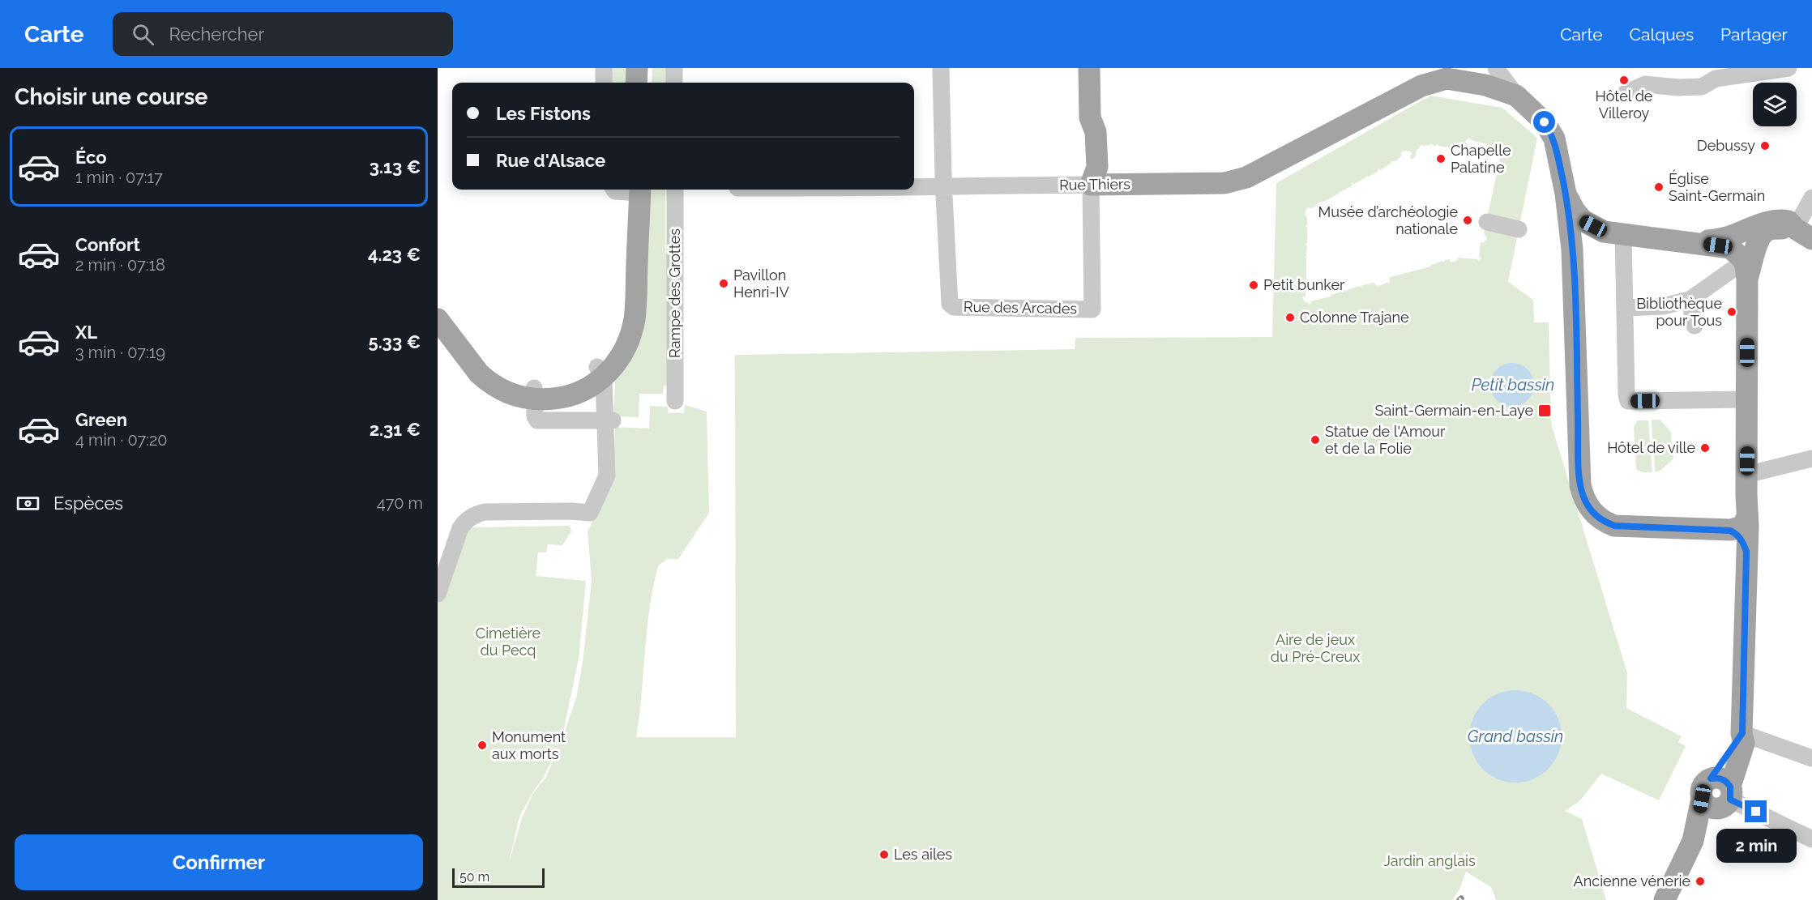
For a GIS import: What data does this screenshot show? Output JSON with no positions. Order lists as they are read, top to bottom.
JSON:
{
  "streets": {
    "main road": ["Rue Thiers"],
    "street": ["Rampe des Grottes", "Rue des Arcades"]
  },
  "crossings": [
    ["Rue Thiers", "Rue des Arcades"]
  ],
  "water": ["Petit bassin", "Grand bassin"],
  "parks": ["Cimetière du Pecq", "Aire de jeux du Pré-Creux", "Jardin anglais"],
  "places": {
    "other": [
      "Hôtel de Villeroy",
      "Debussy",
      "Chapelle Palatine",
      "Église Saint-Germain",
      "Musée d’archéologie nationale",
      "Pavillon Henri-IV",
      "Petit bunker",
      "Bibliothèque pour Tous",
      "Colonne Trajane",
      "Statue de l'Amour et de la Folie",
      "Hôtel de ville",
      "Monument aux morts",
      "Les ailes",
      "Ancienne vénerie"
    ],
    "transit": ["Saint-Germain-en-Laye"]
  },
  "scale_bar": "50 m",
  "page": {
    "header": "Carte",
    "search": "Rechercher",
    "nav": ["Carte", "Calques", "Partager"],
    "heading": "Choisir une course",
    "banner": ["Les Fistons", "Rue d'Alsace"],
    "list": [
      {
        "name": "Éco",
        "note": "1 min · 07:17",
        "value": "3.13 €"
      },
      {
        "name": "Confort",
        "note": "2 min · 07:18",
        "value": "4.23 €"
      },
      {
        "name": "XL",
        "note": "3 min · 07:19",
        "value": "5.33 €"
      },
      {
        "name": "Green",
        "note": "4 min · 07:20",
        "value": "2.31 €"
      }
    ],
    "pay": ["Espèces", "470 m"],
    "buttons": "Confirmer",
    "bubble": "2 min",
    "scale": "50 m"
  }
}
